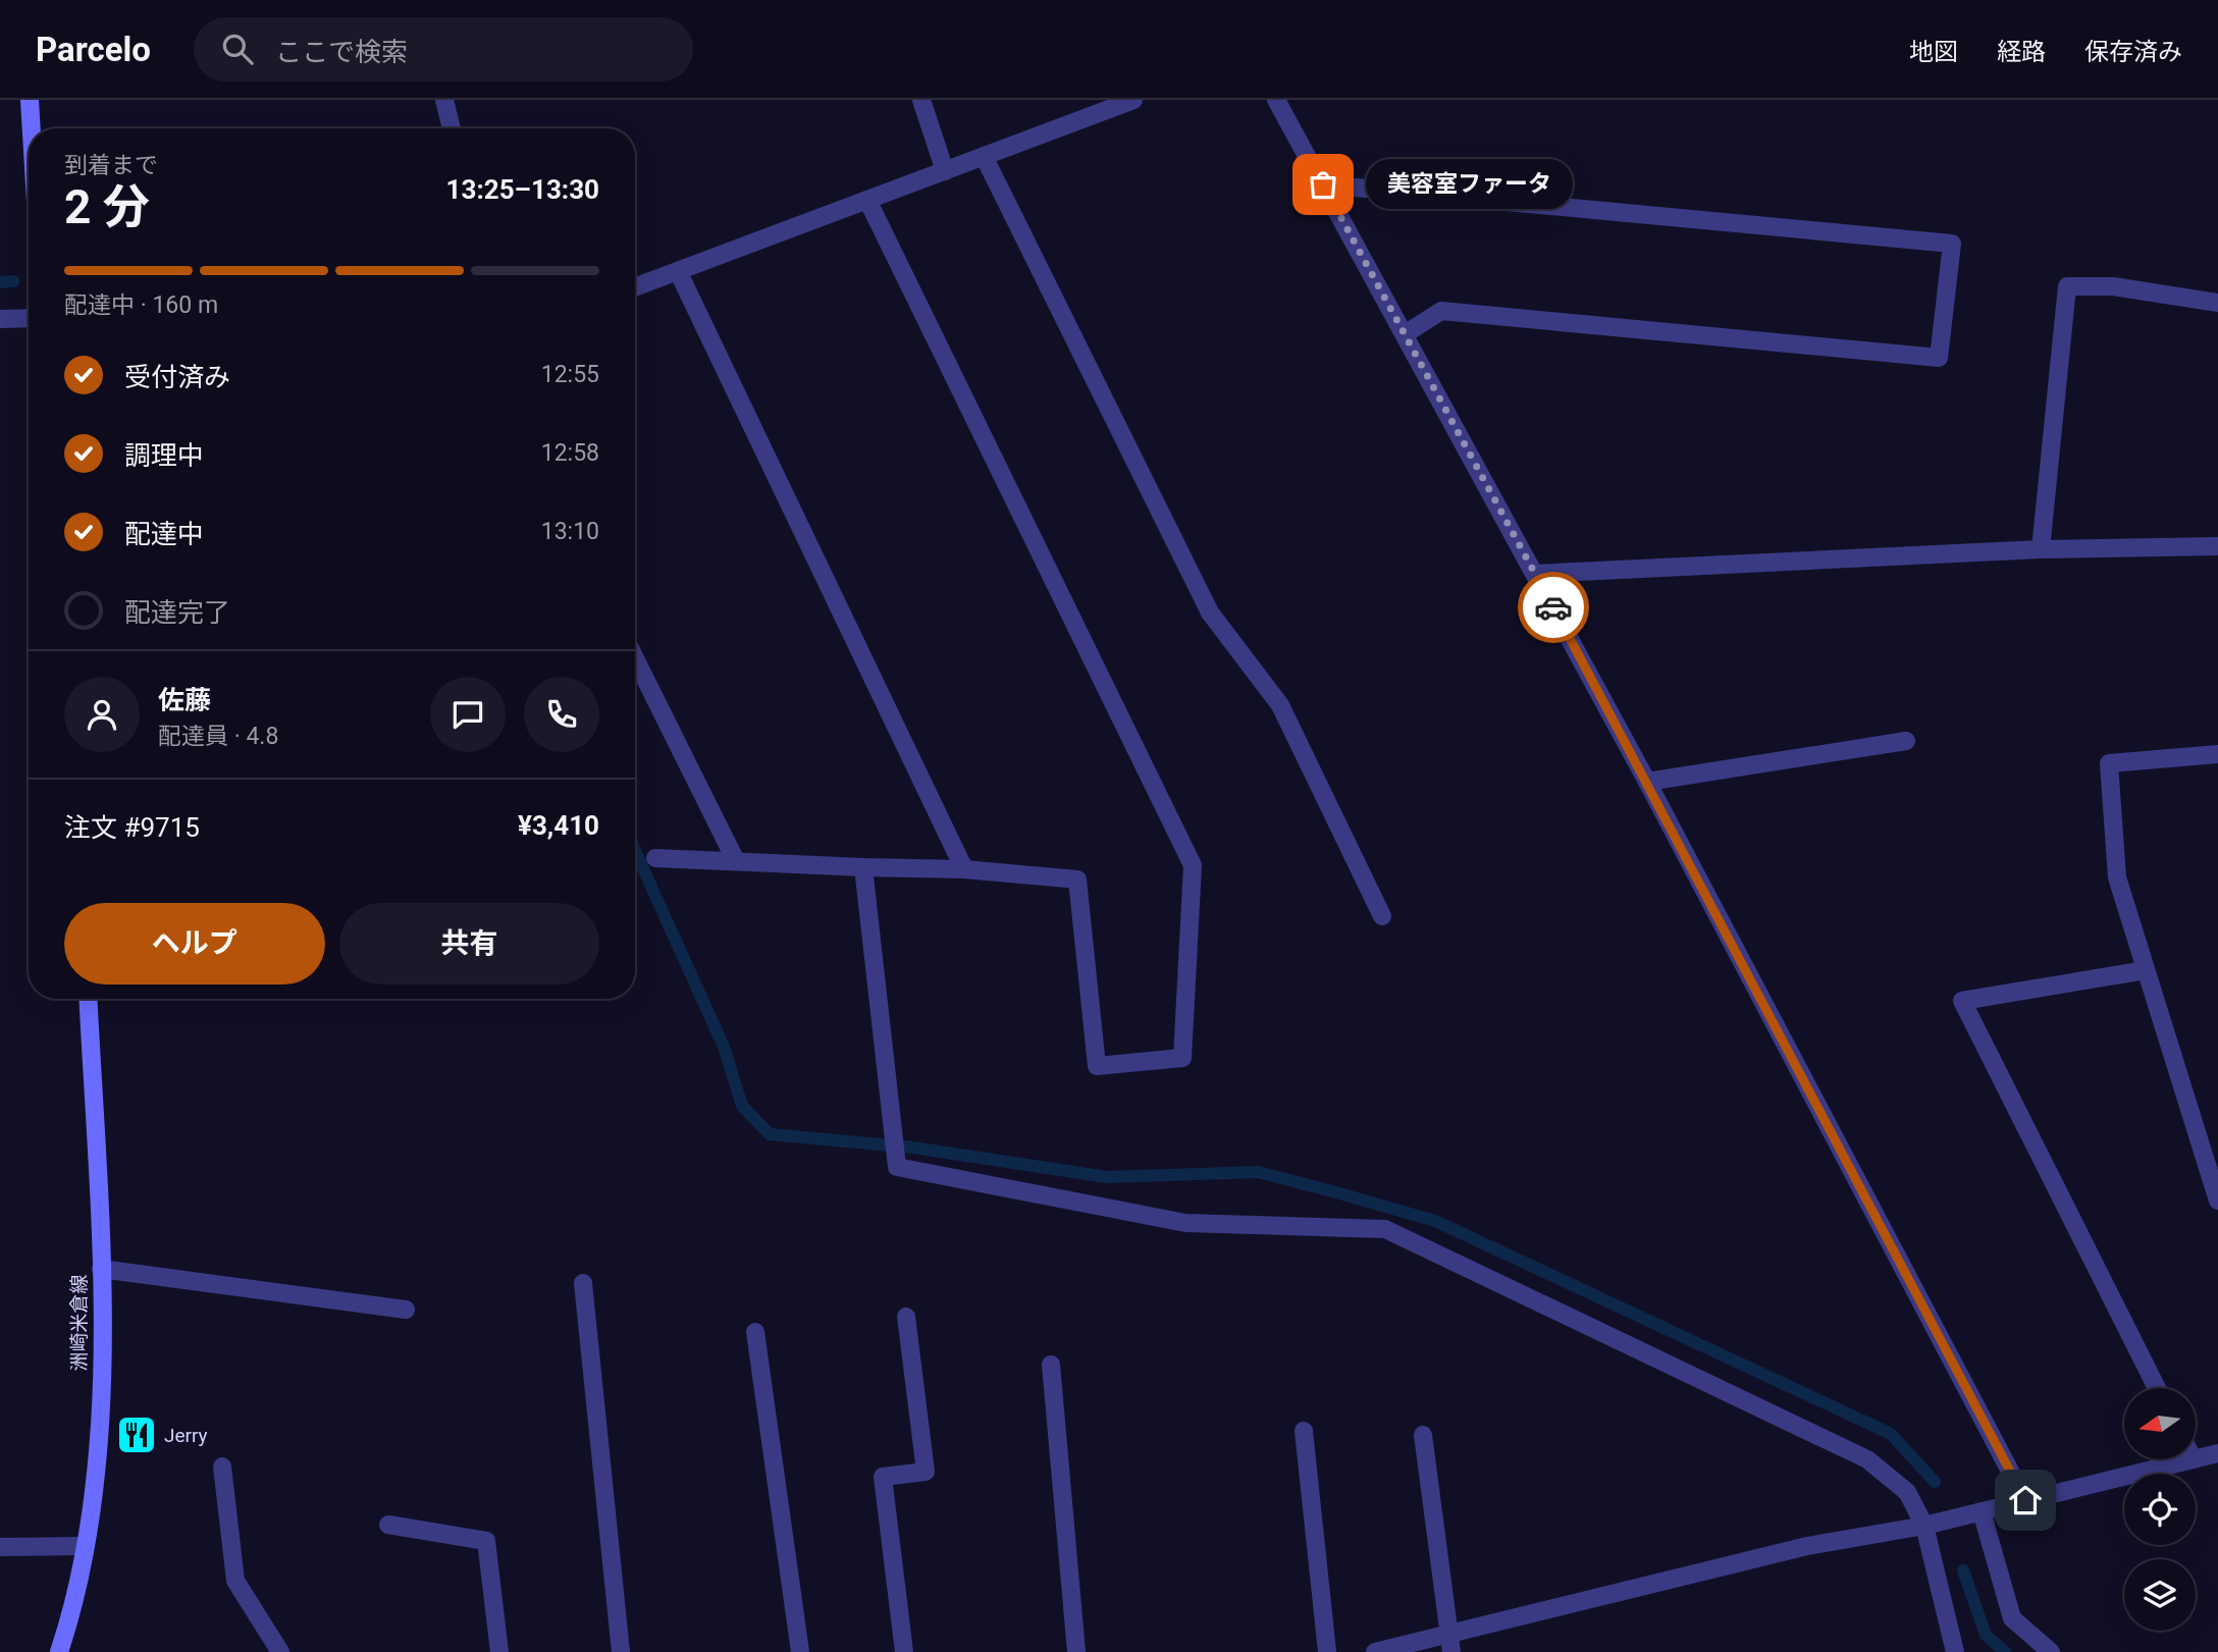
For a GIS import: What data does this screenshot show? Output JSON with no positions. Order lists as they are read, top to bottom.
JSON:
{
  "streets": {
    "main road": ["洲崎米倉線"]
  },
  "places": {
    "other": ["美容室ファータ"],
    "restaurant": ["Jerry"]
  },
  "north": "left",
  "page": {
    "header": "Parcelo",
    "search": "ここで検索",
    "nav": ["地図", "経路", "保存済み"],
    "heading": ["2 分", "到着まで", "13:25–13:30"],
    "panel": [
      "佐藤",
      "配達員 · 4.8",
      "注文 #9715",
      "¥3,410"
    ],
    "bubble": "美容室ファータ",
    "bar": "配達中 · 160 m",
    "list": [
      ["受付済み", "12:55"],
      ["調理中", "12:58"],
      ["配達中", "13:10"],
      "配達完了"
    ],
    "buttons": ["ヘルプ", "共有"]
  }
}
